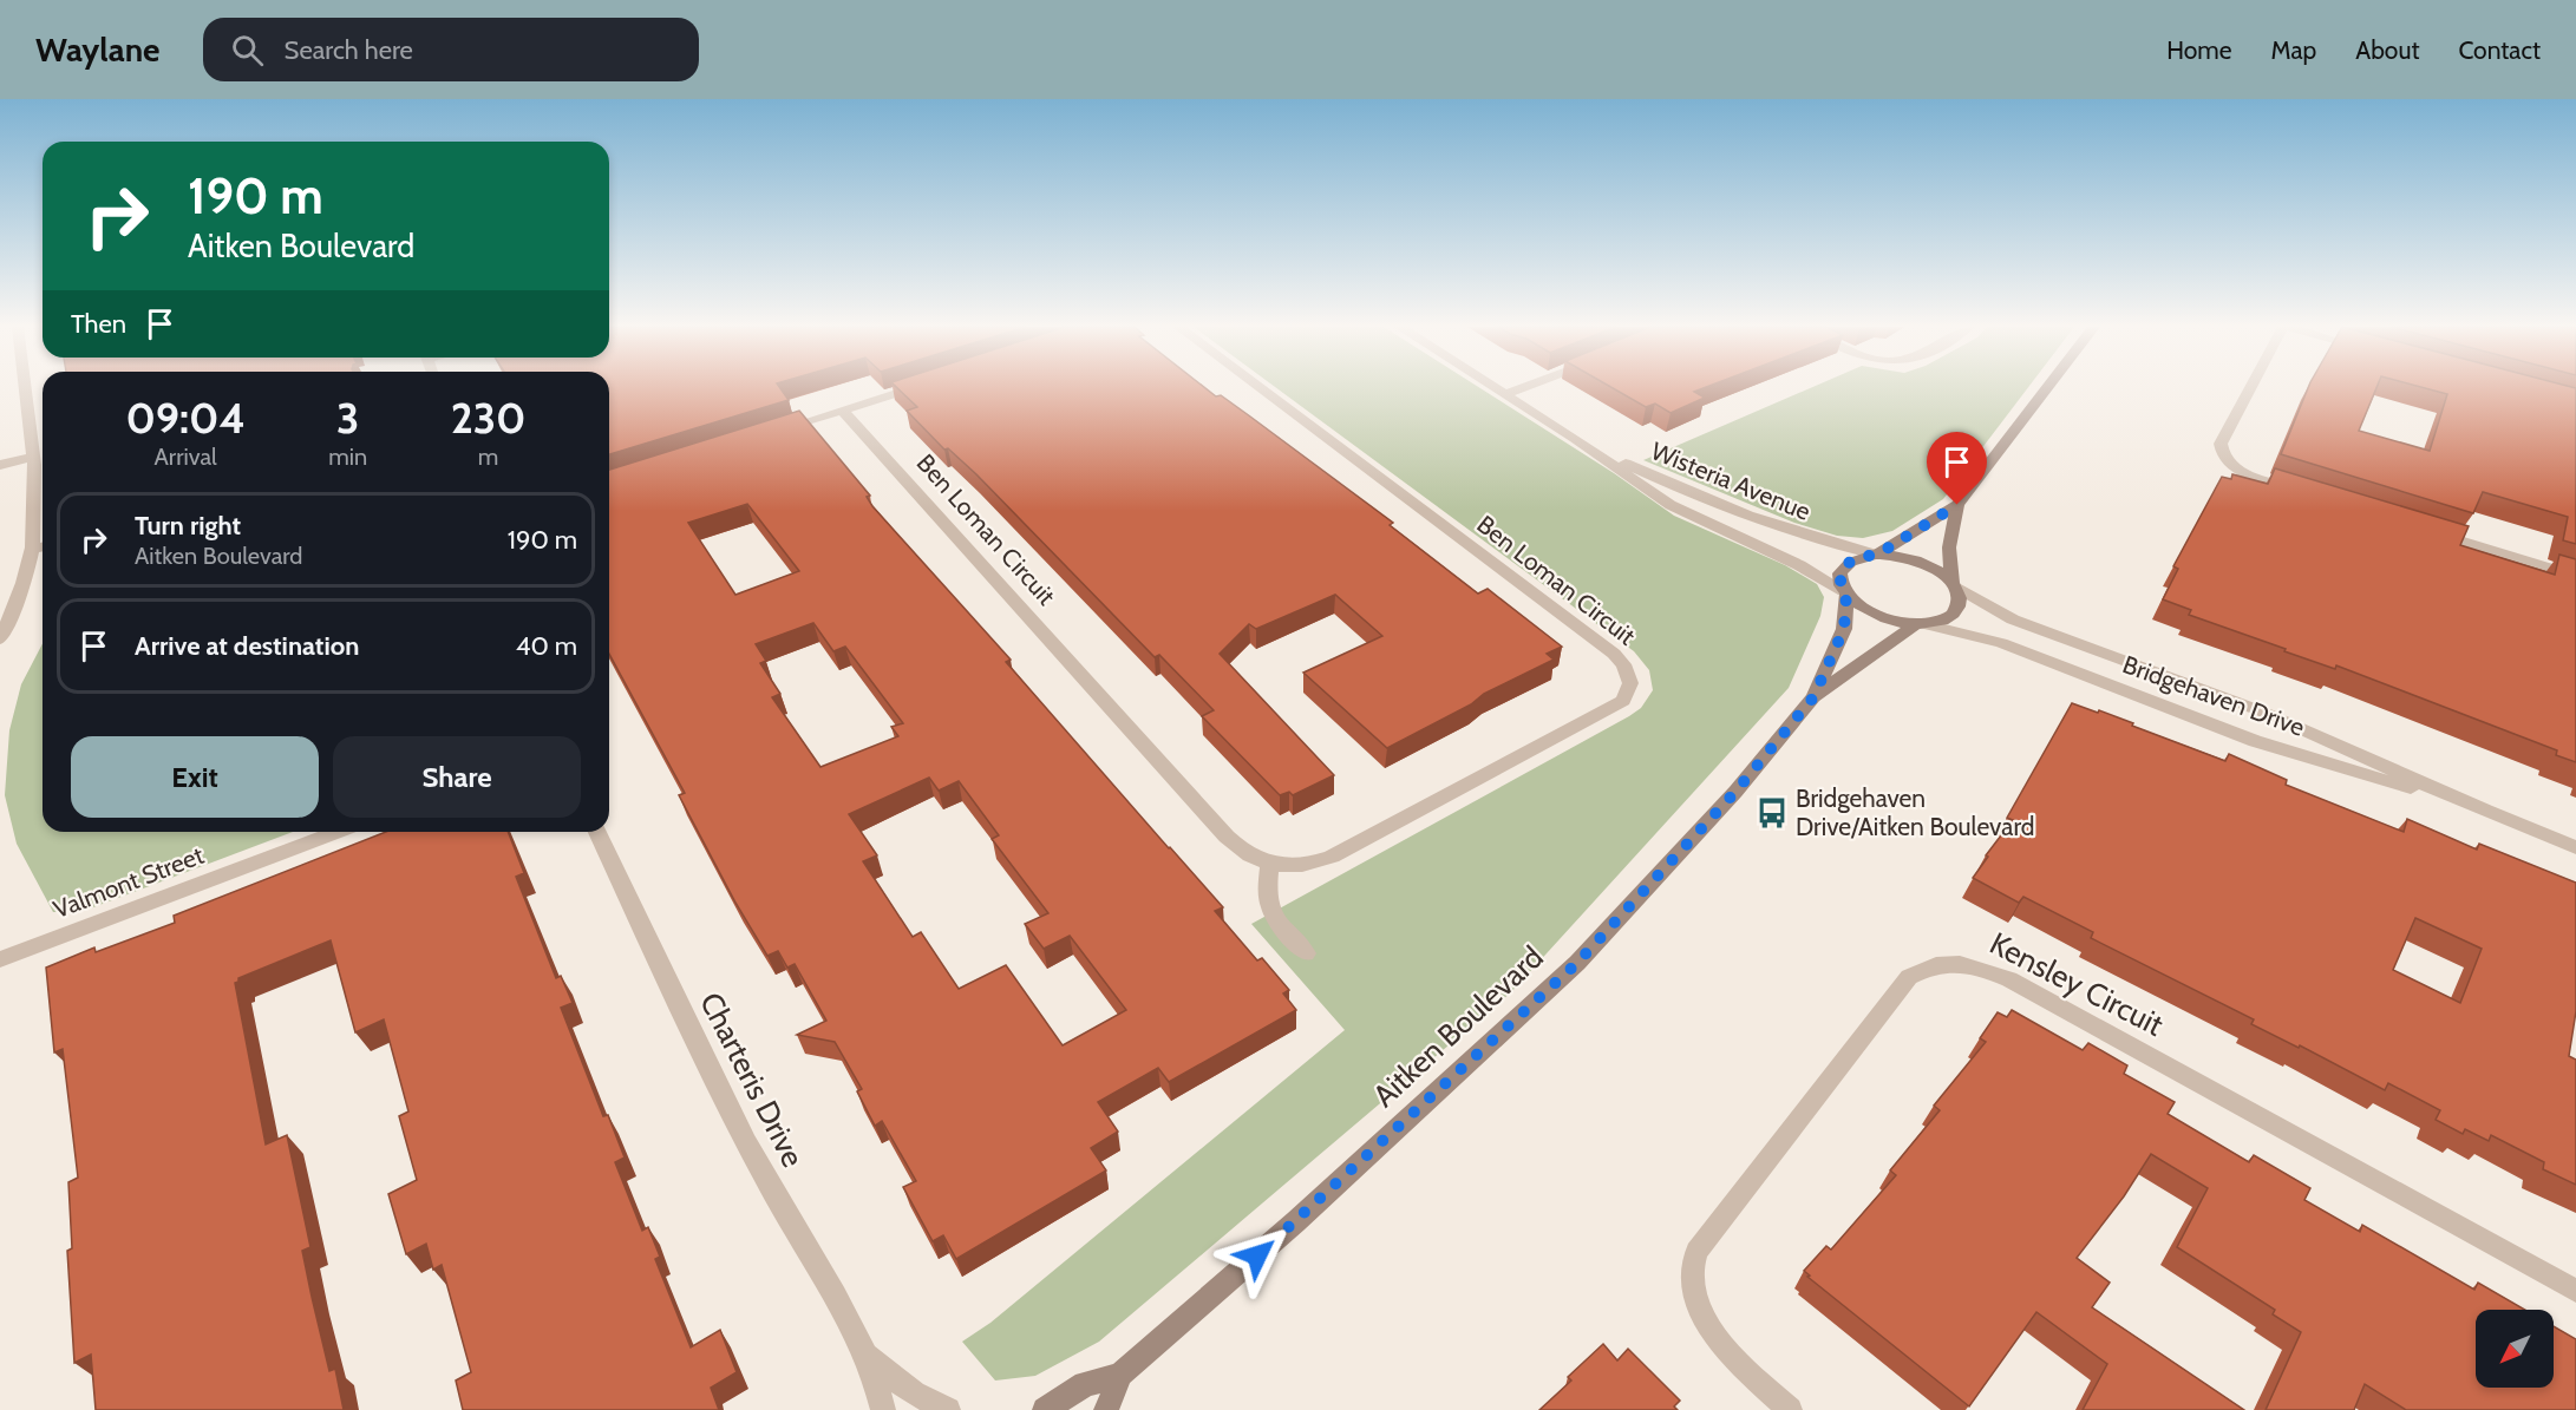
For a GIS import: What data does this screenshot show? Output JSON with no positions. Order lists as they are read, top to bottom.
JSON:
{
  "streets": {
    "main road": ["Aitken Boulevard"],
    "street": [
      "Wisteria Avenue",
      "Ben Loman Circuit",
      "Bridgehaven Drive",
      "Valmont Street",
      "Kensley Circuit",
      "Charteris Drive"
    ]
  },
  "crossings": [
    ["Wisteria Avenue", "Aitken Boulevard"],
    ["Bridgehaven Drive", "Aitken Boulevard"]
  ],
  "places": {
    "bus stop": ["Bridgehaven Drive/Aitken Boulevard"]
  },
  "north": "bottom left",
  "page": {
    "header": "Waylane",
    "search": "Search here",
    "nav": [
      "Home",
      "Map",
      "About",
      "Contact"
    ],
    "turn": ["190 m", "Aitken Boulevard"],
    "then": "Then",
    "eta": [
      "09:04",
      "Arrival",
      "3",
      "min",
      "230",
      "m"
    ],
    "list": [
      {
        "name": "Turn right",
        "note": "Aitken Boulevard",
        "value": "190 m"
      },
      {
        "name": "Arrive at destination",
        "value": "40 m"
      }
    ],
    "buttons": ["Exit", "Share"]
  }
}
